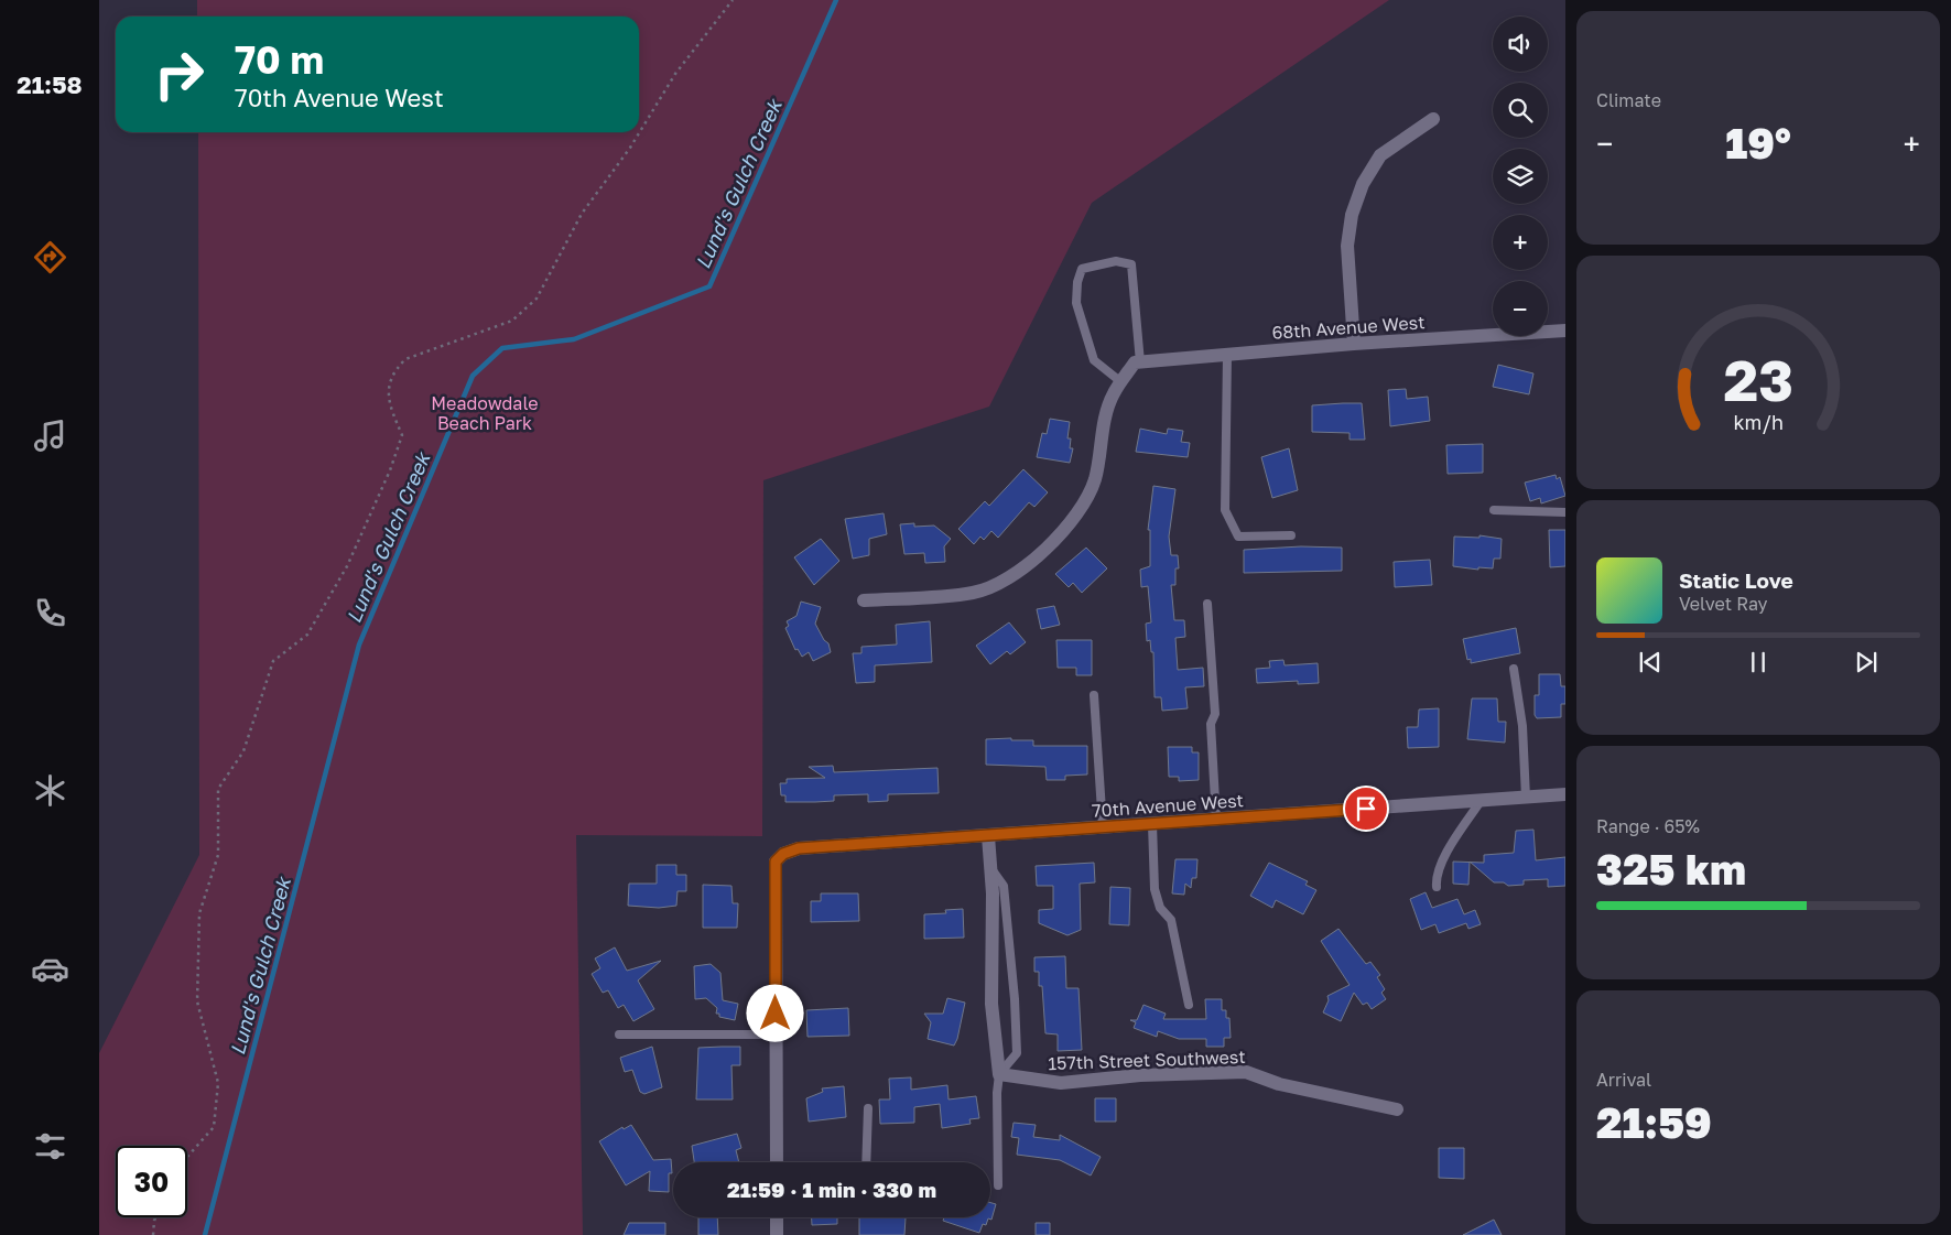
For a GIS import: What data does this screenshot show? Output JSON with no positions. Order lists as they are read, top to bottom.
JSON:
{
  "streets": {
    "street": ["68th Avenue West", "70th Avenue West", "157th Street Southwest"]
  },
  "water": ["Lund's Gulch Creek"],
  "parks": ["Meadowdale Beach Park"],
  "page": {
    "tabs": "21:58",
    "tile": [
      "Climate",
      ["Range · 65%", "325 km"],
      ["Arrival", "21:59"]
    ],
    "map_buttons": ["+", "−"],
    "turn": ["70 m", "70th Avenue West"],
    "heat": ["−", "19°", "+"],
    "song": ["Static Love", "Velvet Ray"],
    "limit": "30",
    "trip": "21:59 · 1 min · 330 m",
    "gauge": ["23", "km/h"]
  }
}
